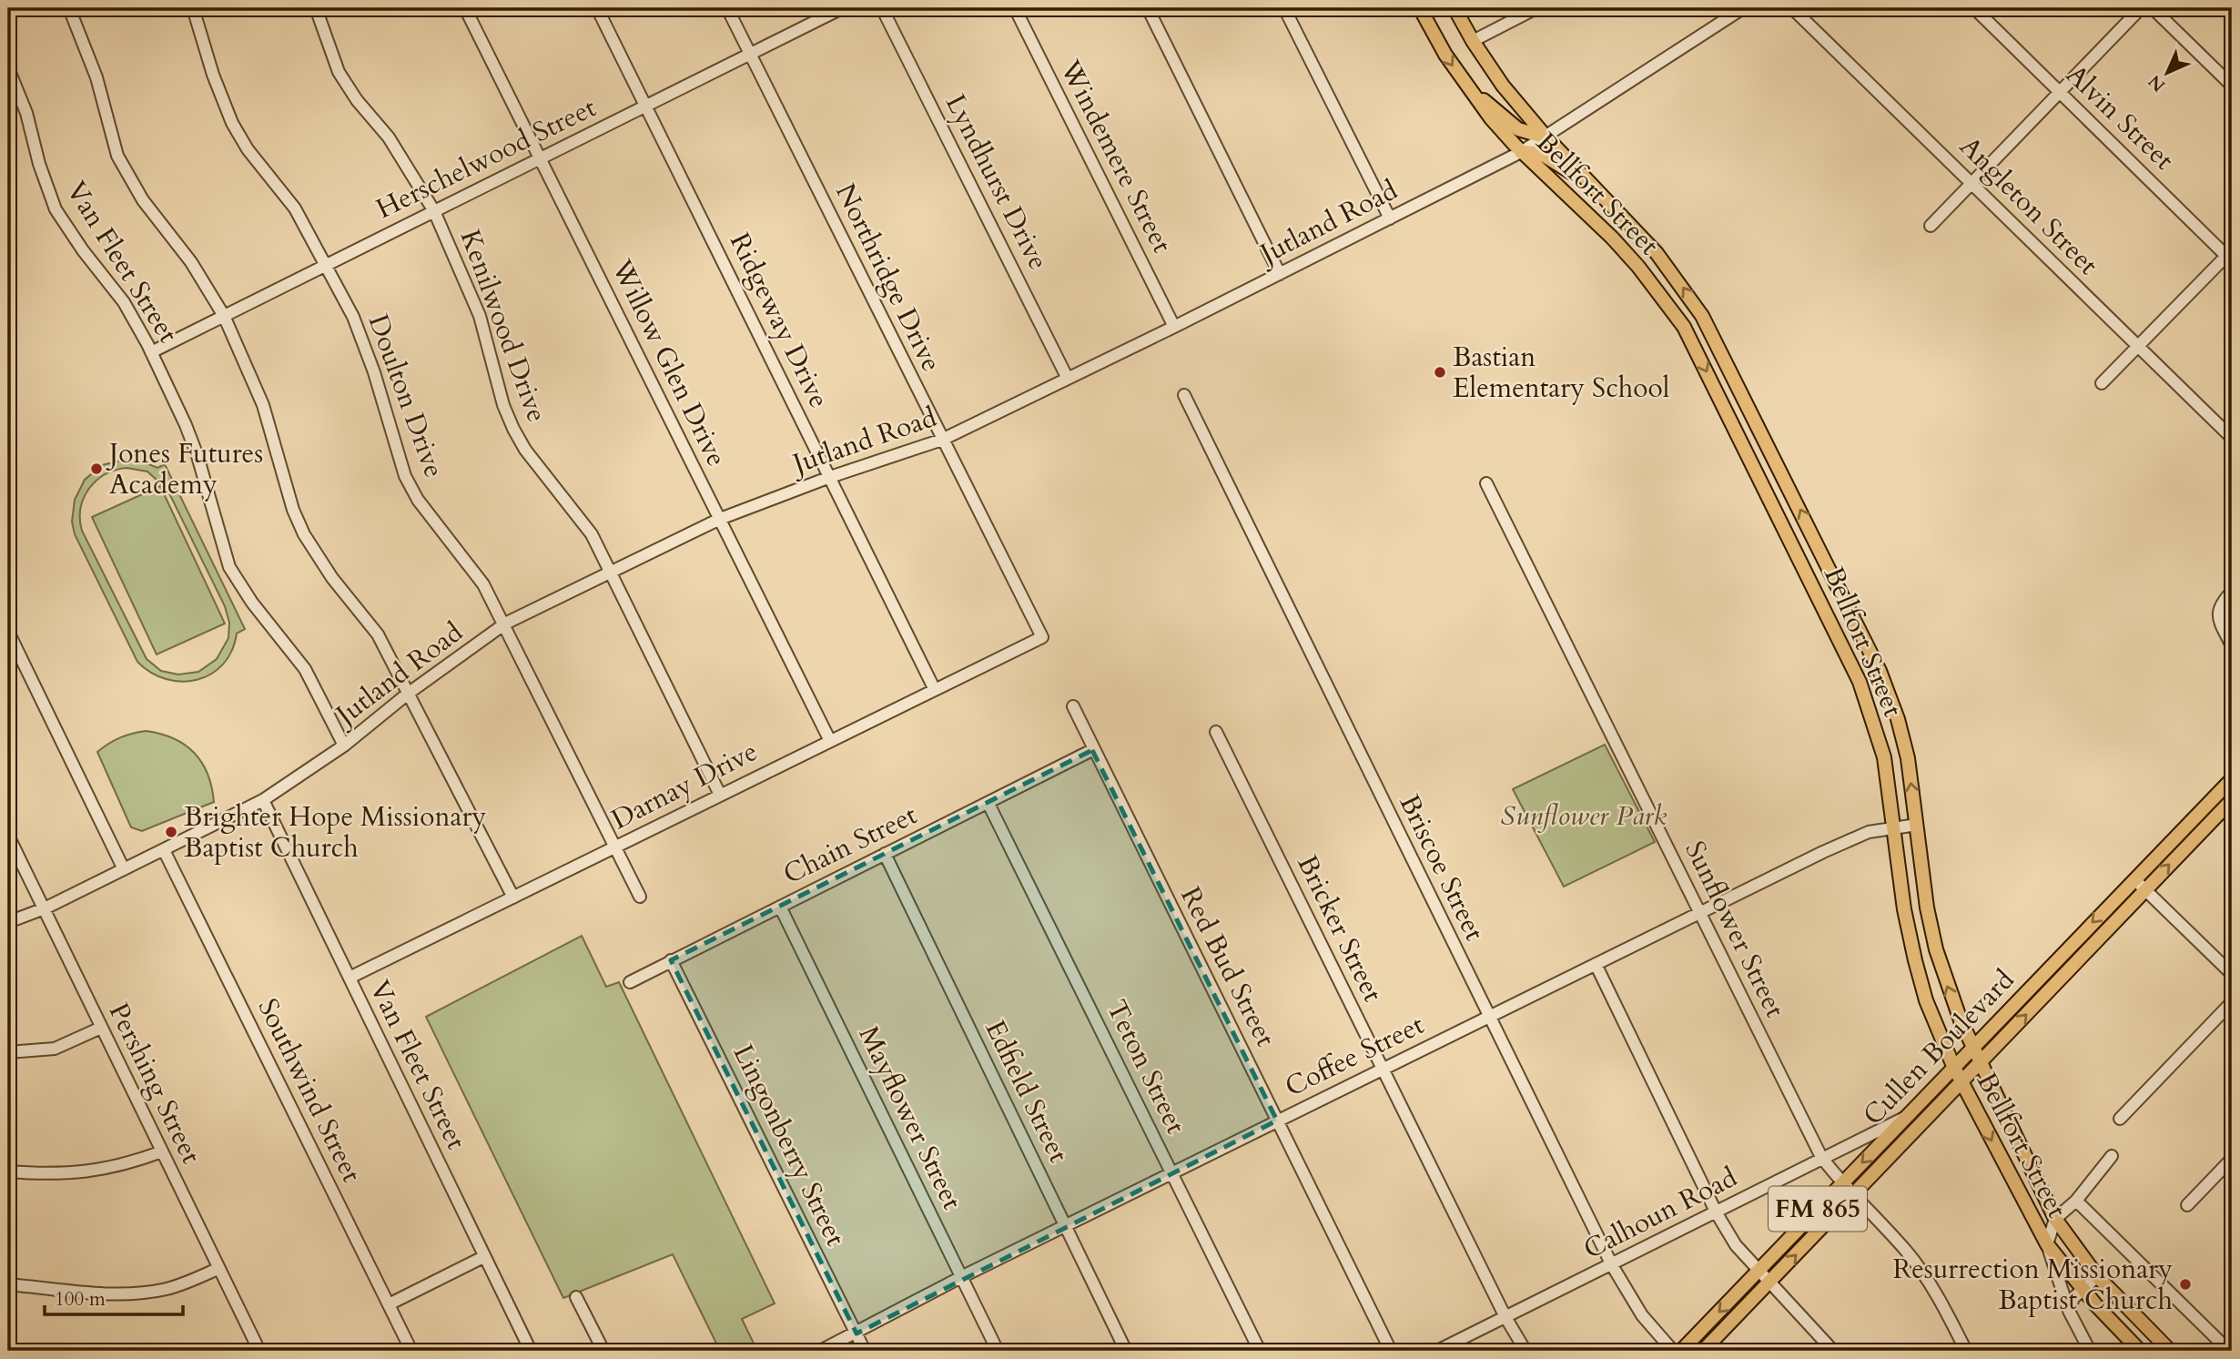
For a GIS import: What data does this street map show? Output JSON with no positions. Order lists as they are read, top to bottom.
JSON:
{
  "streets": {
    "main road": ["Bellfort Street", "Cullen Boulevard", "FM 865"],
    "street": [
      "Alvin Street",
      "Windemere Street",
      "Herschelwood Street",
      "Lyndhurst Drive",
      "Angleton Street",
      "Jutland Road",
      "Van Fleet Street",
      "Northridge Drive",
      "Ridgeway Drive",
      "Kenilwood Drive",
      "Willow Glen Drive",
      "Doulton Drive",
      "Darnay Drive",
      "Chain Street",
      "Briscoe Street",
      "Bricker Street",
      "Sunflower Street",
      "Red Bud Street",
      "Coffee Street",
      "Teton Street",
      "Pershing Street",
      "Southwind Street",
      "Edfield Street",
      "Mayflower Street",
      "Lingonberry Street",
      "Calhoun Road"
    ]
  },
  "crossings": [
    ["Windemere Street", "Jutland Road"],
    ["Herschelwood Street", "Van Fleet Street"],
    ["Herschelwood Street", "Northridge Drive"],
    ["Herschelwood Street", "Ridgeway Drive"],
    ["Herschelwood Street", "Kenilwood Drive"],
    ["Herschelwood Street", "Willow Glen Drive"],
    ["Herschelwood Street", "Doulton Drive"],
    ["Lyndhurst Drive", "Jutland Road"],
    ["Bellfort Street", "Jutland Road"],
    ["Bellfort Street", "Cullen Boulevard"],
    ["Bellfort Street", "Coffee Street"],
    ["Jutland Road", "Van Fleet Street"],
    ["Jutland Road", "Northridge Drive"],
    ["Jutland Road", "Ridgeway Drive"],
    ["Jutland Road", "Kenilwood Drive"],
    ["Jutland Road", "Willow Glen Drive"],
    ["Jutland Road", "Doulton Drive"],
    ["Jutland Road", "Pershing Street"],
    ["Jutland Road", "Southwind Street"],
    ["Van Fleet Street", "Darnay Drive"],
    ["Northridge Drive", "Darnay Drive"],
    ["Ridgeway Drive", "Darnay Drive"],
    ["Kenilwood Drive", "Darnay Drive"],
    ["Willow Glen Drive", "Darnay Drive"],
    ["Doulton Drive", "Darnay Drive"],
    ["Chain Street", "Red Bud Street"],
    ["Chain Street", "Teton Street"],
    ["Chain Street", "Edfield Street"],
    ["Chain Street", "Mayflower Street"],
    ["Chain Street", "Lingonberry Street"],
    ["Briscoe Street", "Coffee Street"],
    ["Briscoe Street", "Calhoun Road"],
    ["Bricker Street", "Coffee Street"],
    ["Bricker Street", "Calhoun Road"],
    ["Sunflower Street", "Cullen Boulevard"],
    ["Sunflower Street", "Coffee Street"],
    ["Sunflower Street", "Calhoun Road"],
    ["Red Bud Street", "Coffee Street"],
    ["Cullen Boulevard", "Calhoun Road"],
    ["Coffee Street", "Teton Street"],
    ["Coffee Street", "Edfield Street"],
    ["Coffee Street", "Mayflower Street"],
    ["Coffee Street", "Lingonberry Street"]
  ],
  "parks": ["Sunflower Park"],
  "places": [
    "Bastian Elementary School",
    "Jones Futures Academy",
    "Brighter Hope Missionary Baptist Church",
    "Resurrection Missionary Baptist Church"
  ],
  "scale_bar": "100 m",
  "north": "bottom left"
}
